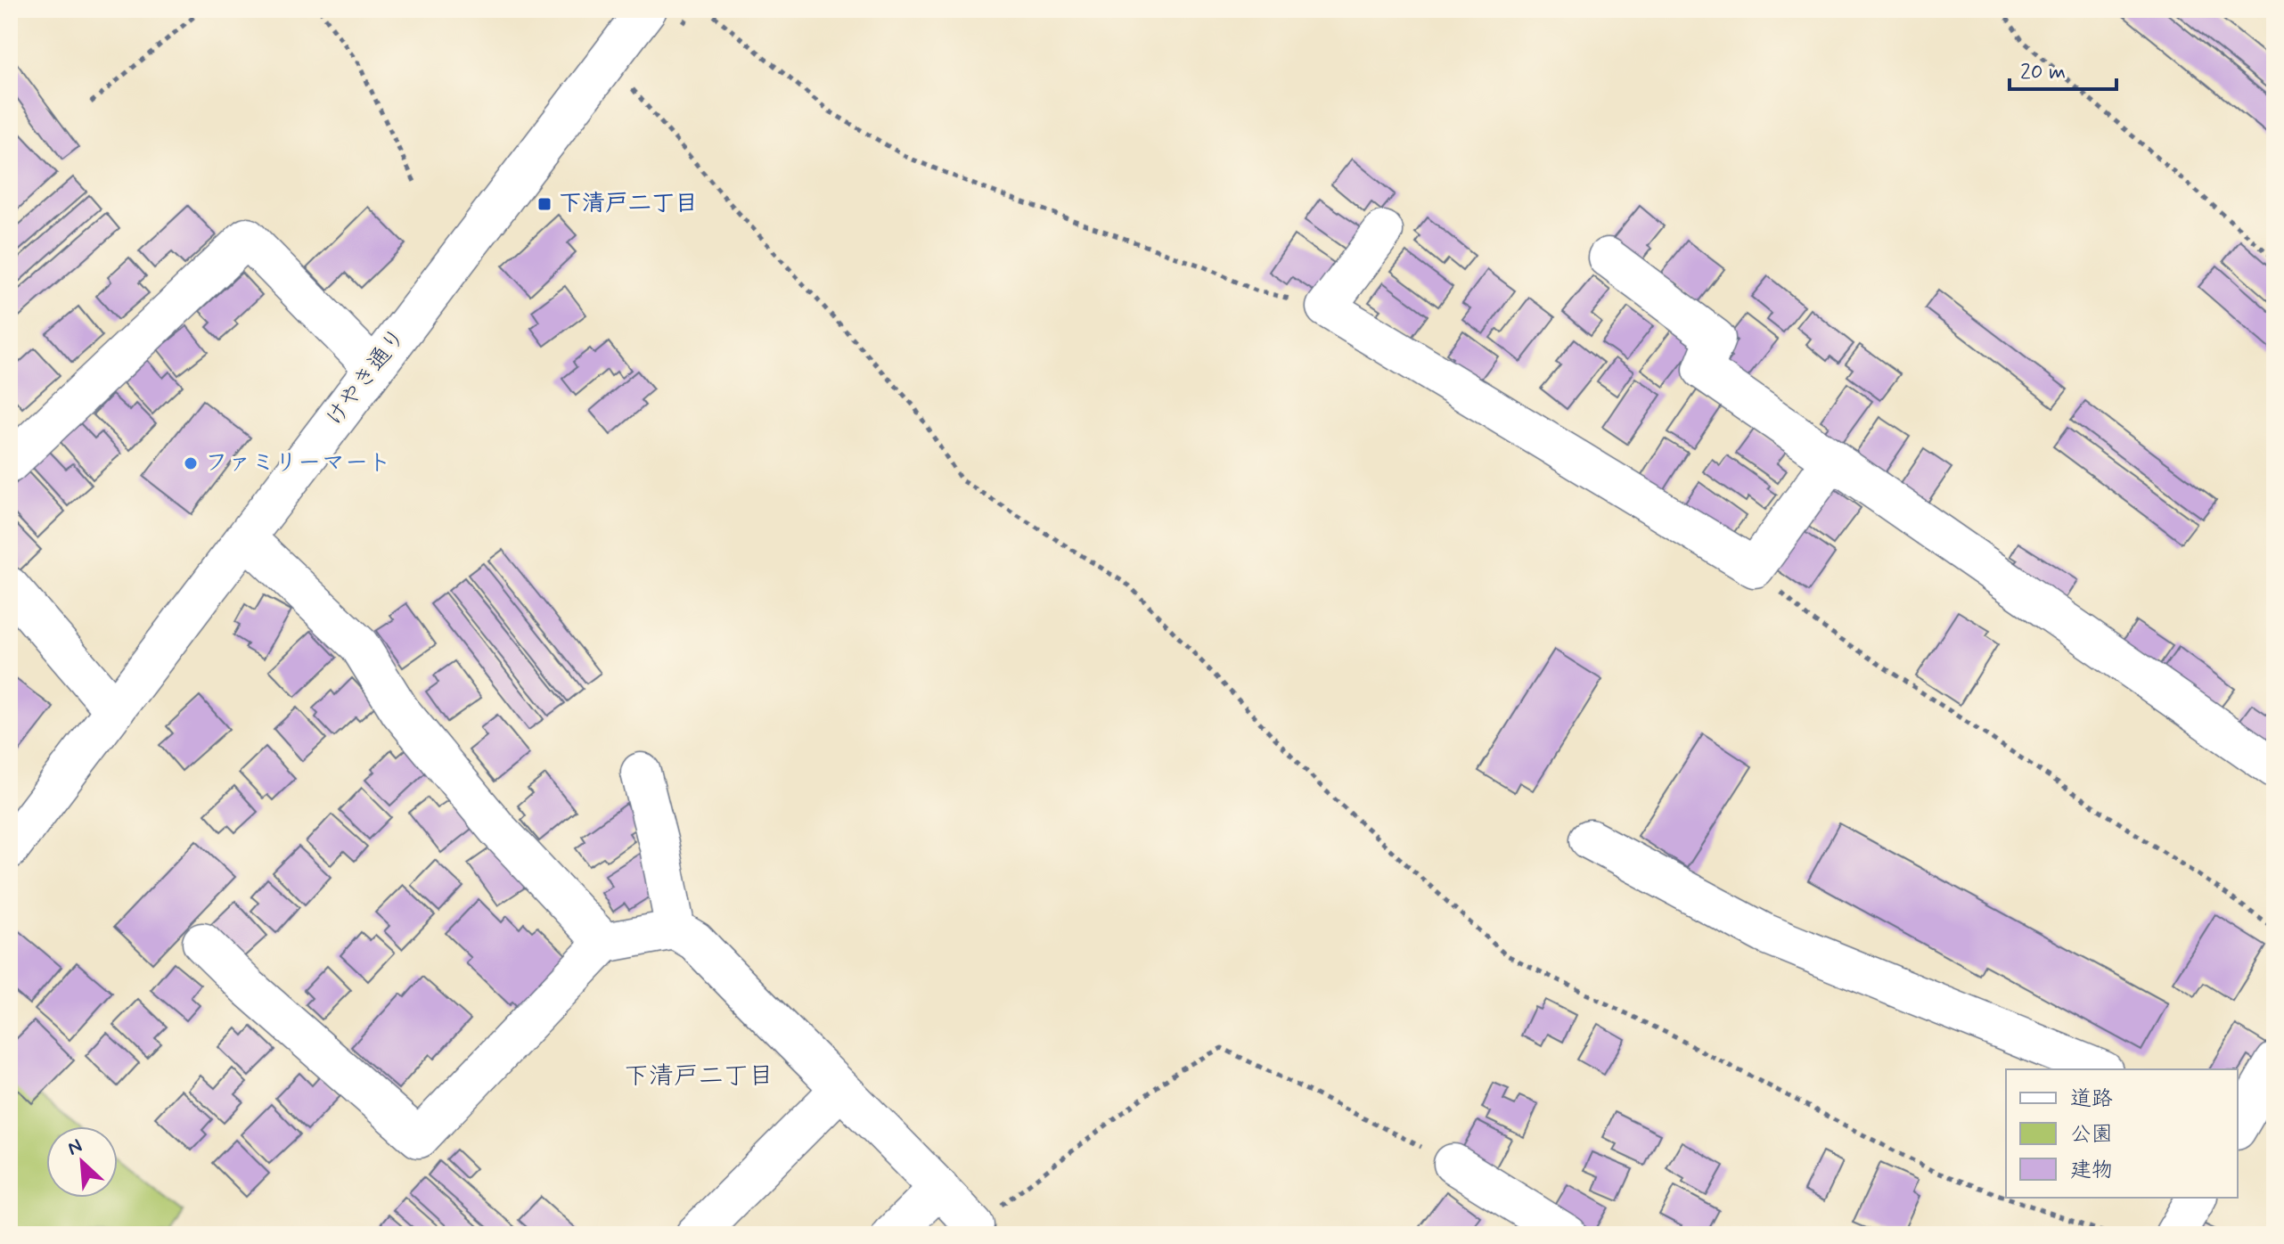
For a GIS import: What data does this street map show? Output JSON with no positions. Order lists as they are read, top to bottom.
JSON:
{
  "streets": {
    "street": ["けやき通り"]
  },
  "districts": ["下清戸二丁目"],
  "places": {
    "transit": ["下清戸二丁目"],
    "other": ["ファミリーマート"]
  },
  "legend": ["道路", "公園", "建物"],
  "scale_bar": "20 m",
  "north": "top left"
}
